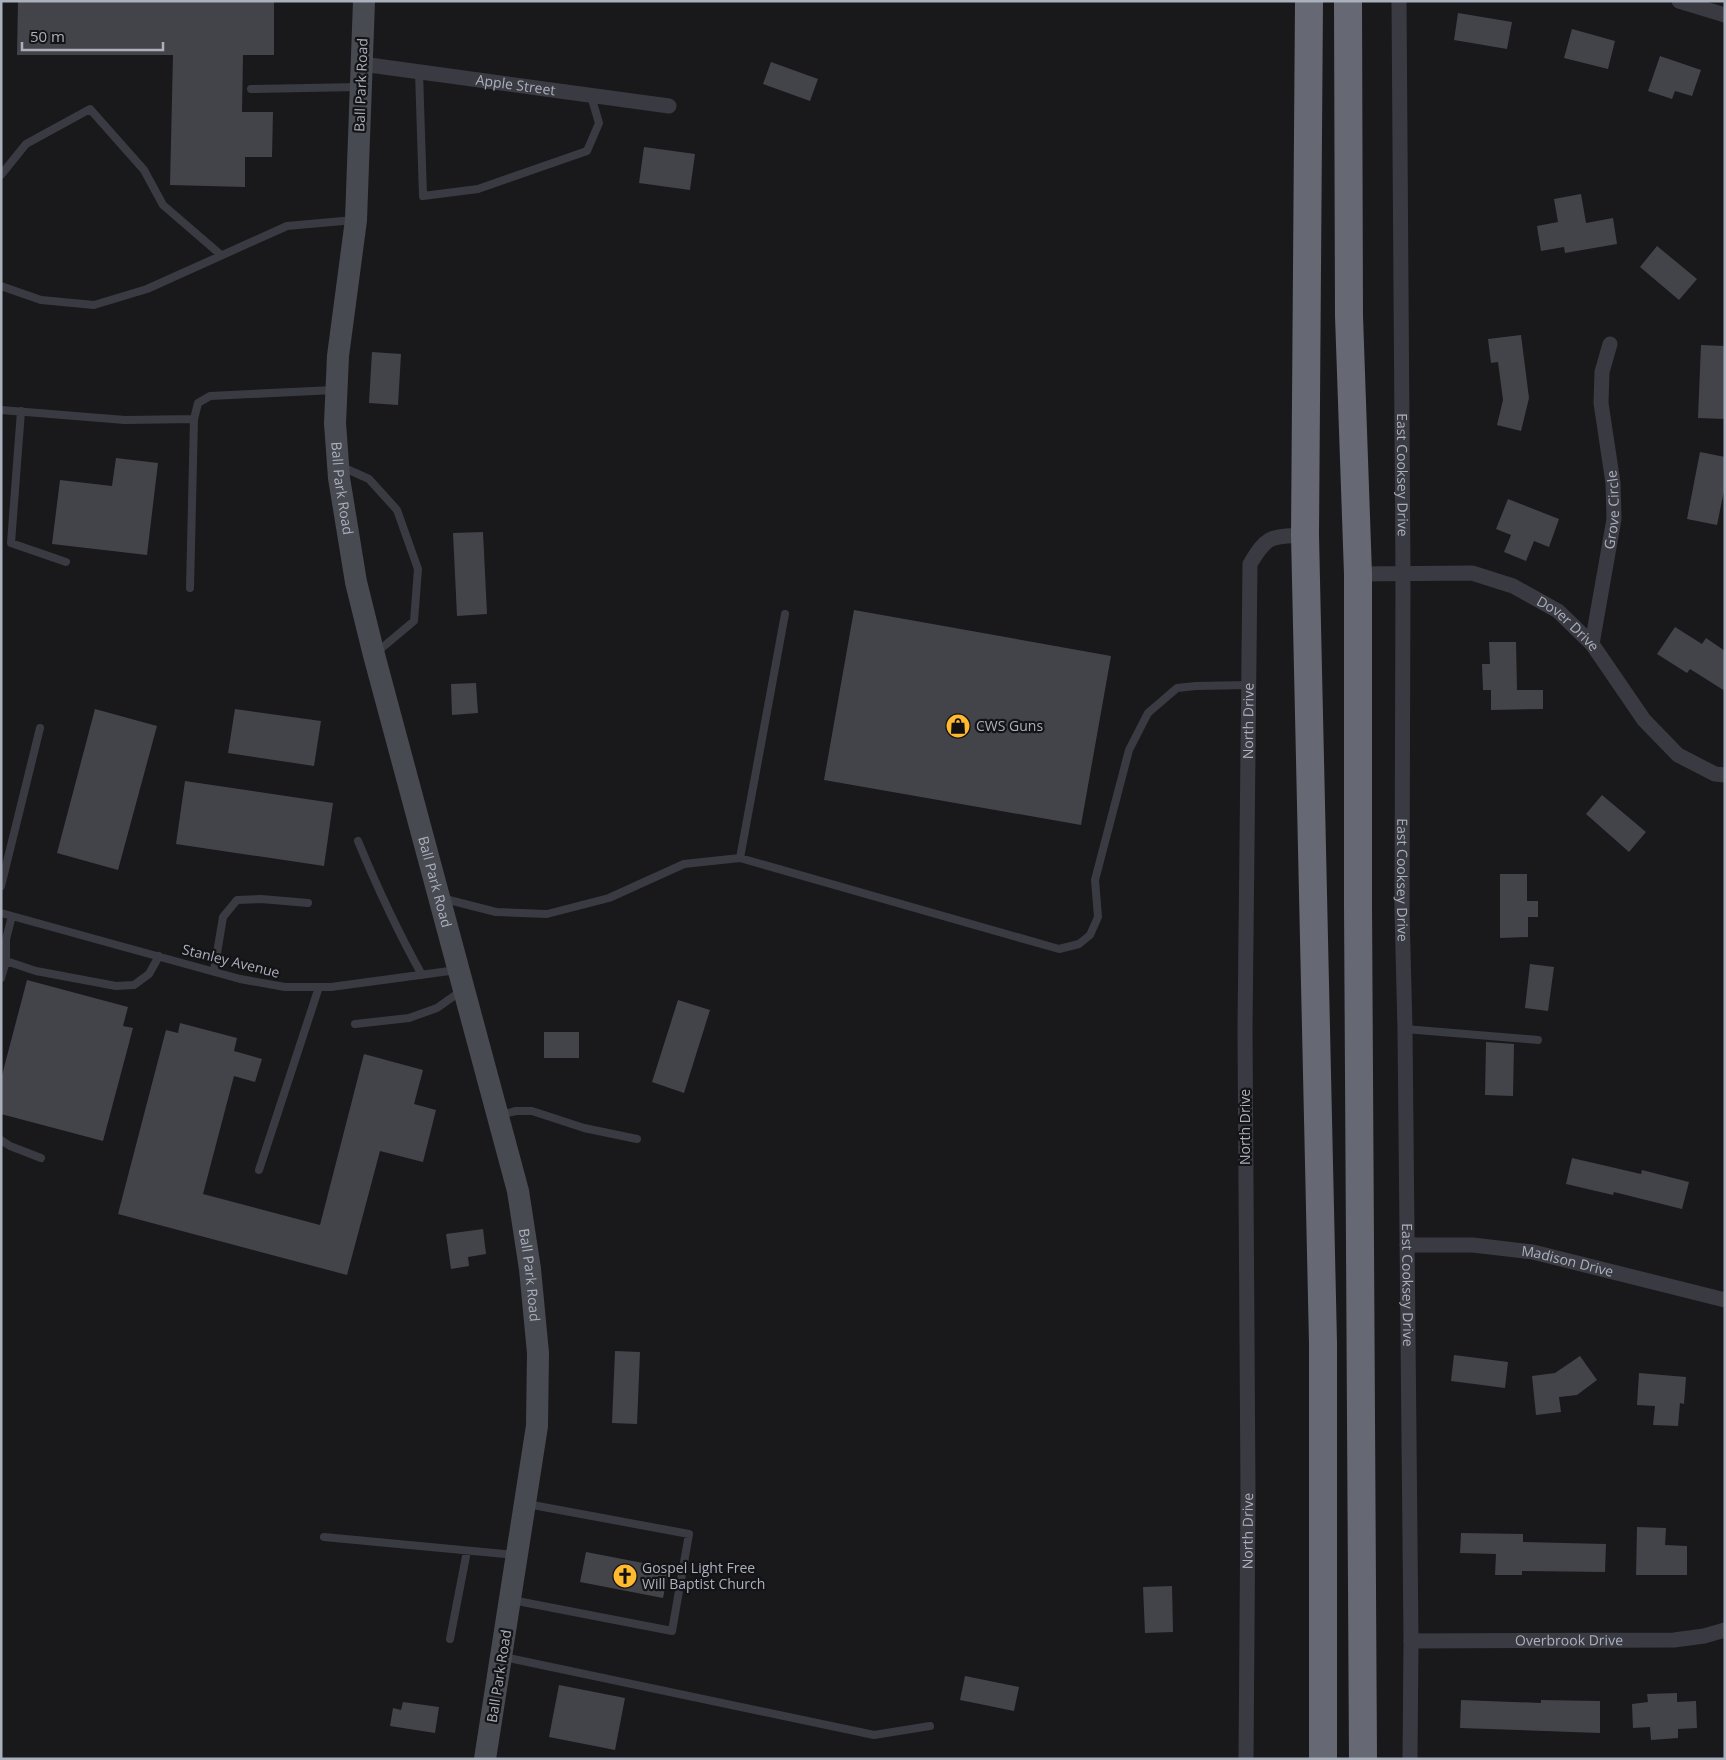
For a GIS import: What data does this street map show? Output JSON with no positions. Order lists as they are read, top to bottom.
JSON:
{
  "streets": {
    "street": [
      "Ball Park Road",
      "Apple Street",
      "East Cooksey Drive",
      "Grove Circle",
      "Dover Drive",
      "North Drive",
      "Madison Drive",
      "Overbrook Drive"
    ],
    "lane": ["Stanley Avenue"]
  },
  "crossings": [
    ["Ball Park Road", "Apple Street"],
    ["Ball Park Road", "Stanley Avenue"],
    ["East Cooksey Drive", "Dover Drive"],
    ["East Cooksey Drive", "Madison Drive"],
    ["East Cooksey Drive", "Overbrook Drive"],
    ["Grove Circle", "Dover Drive"]
  ],
  "places": {
    "shop": ["CWS Guns"],
    "church": ["Gospel Light Free Will Baptist Church"]
  },
  "scale_bar": "50 m"
}
